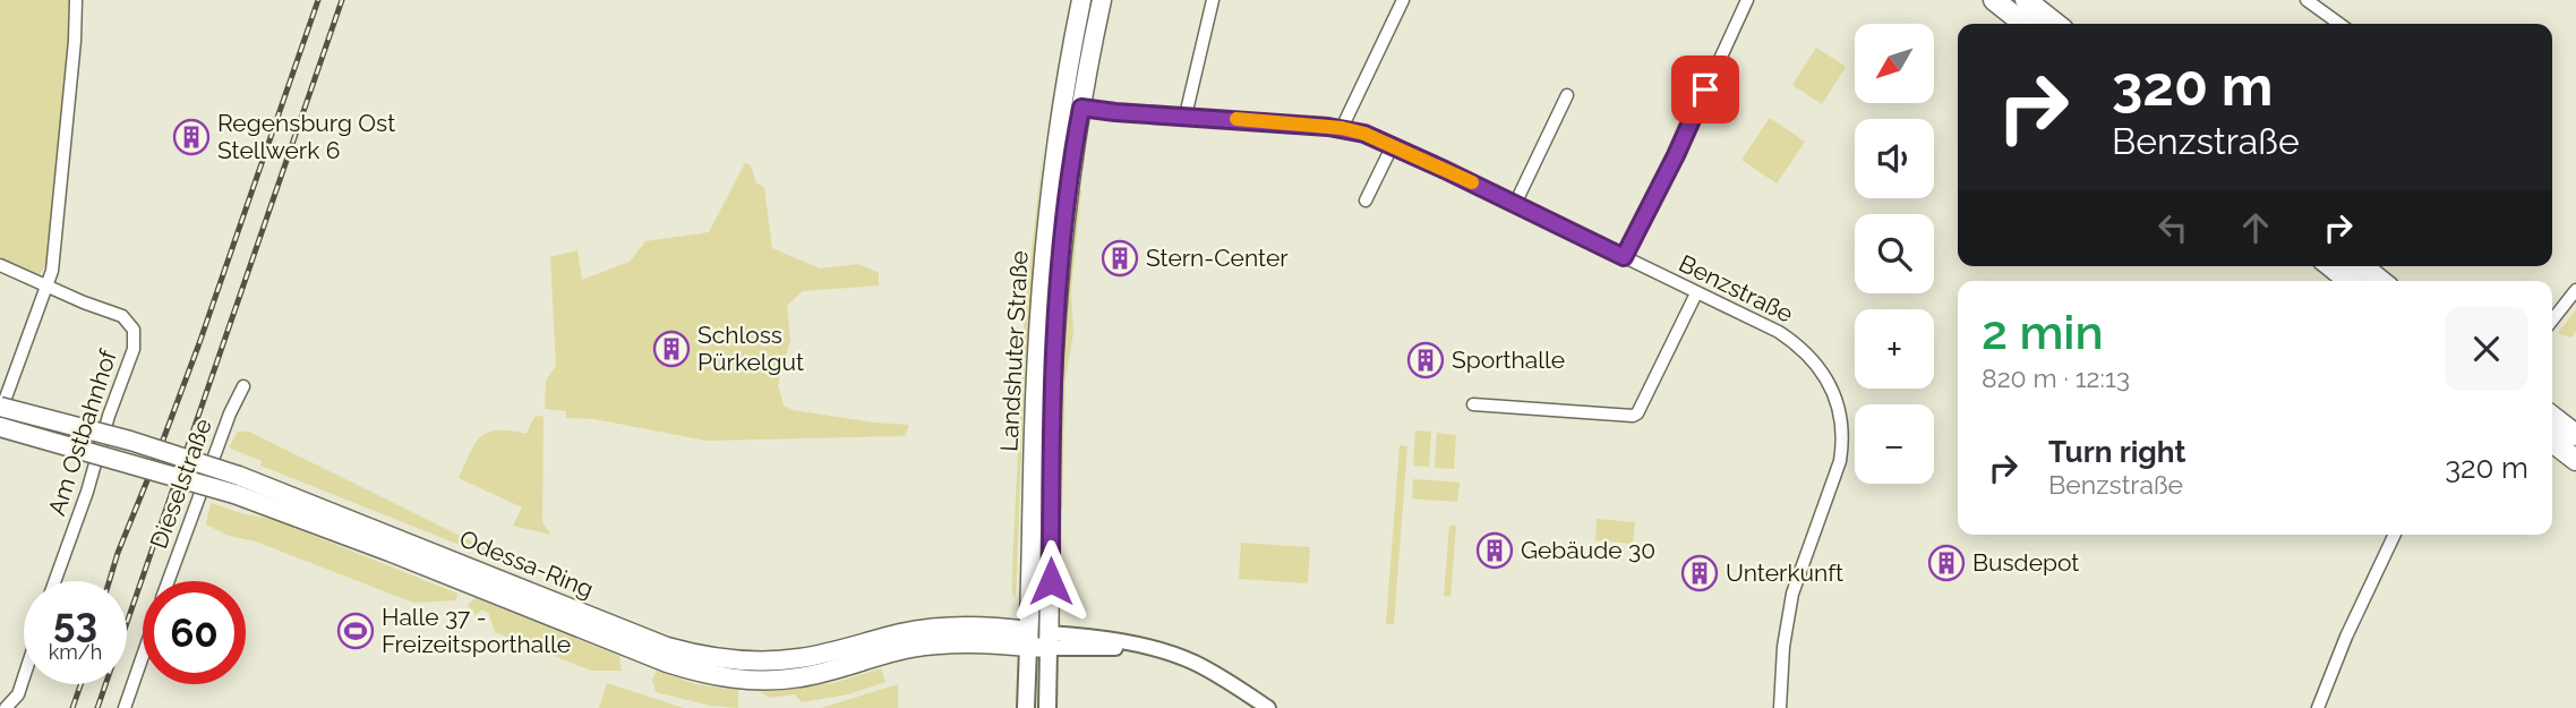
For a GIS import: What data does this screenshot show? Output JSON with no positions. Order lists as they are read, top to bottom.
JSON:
{
  "streets": {
    "main road": ["Landshuter Straße", "Odessa-Ring"],
    "street": ["Benzstraße", "Am Ostbahnhof", "Dieselstraße"]
  },
  "crossings": [
    ["Benzstraße", "Landshuter Straße"],
    ["Landshuter Straße", "Odessa-Ring"]
  ],
  "places": {
    "building": [
      "Regensburg Ost Stellwerk 6",
      "Stern-Center",
      "Schloss Pürkelgut",
      "Sporthalle",
      "Gebäude 30",
      "Busdepot",
      "Unterkunft"
    ],
    "sports": ["Halle 37 - Freizeitsporthalle"]
  },
  "north": "bottom left",
  "page": {
    "map_buttons": ["+", "−"],
    "turn": ["320 m", "Benzstraße"],
    "heading": ["2 min", "820 m · 12:13"],
    "list": [
      {
        "name": "Turn right",
        "note": "Benzstraße",
        "value": "320 m"
      }
    ],
    "speed": "53 km/h",
    "limit": "60"
  }
}
